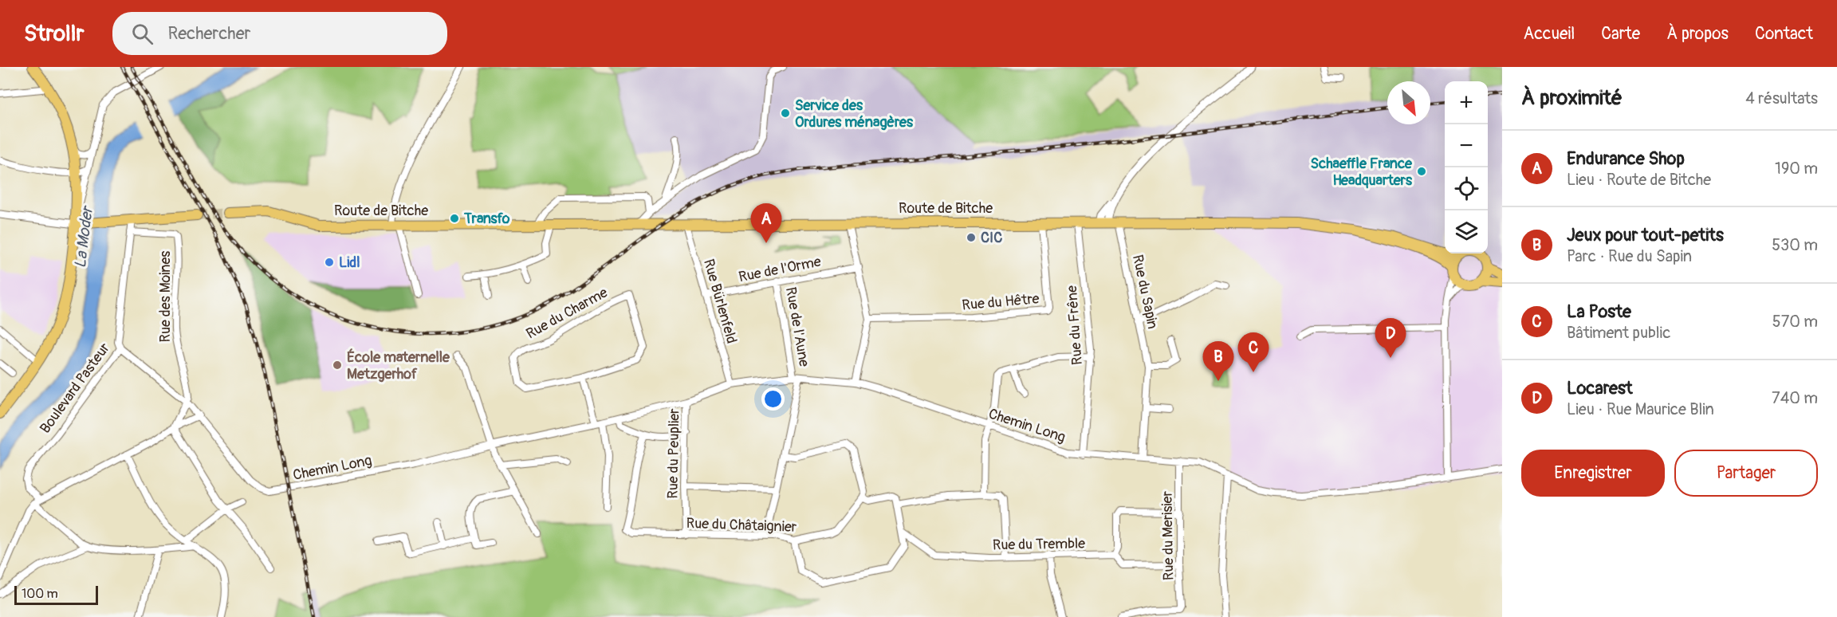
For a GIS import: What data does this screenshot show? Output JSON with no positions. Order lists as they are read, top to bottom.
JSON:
{
  "streets": {
    "main road": ["Route de Bitche"],
    "street": [
      "Rue de l'Orme",
      "Rue du Sapin",
      "Rue des Moines",
      "Rue Bürlenfeld",
      "Rue du Hêtre",
      "Rue du Charme",
      "Rue du Frêne",
      "Rue de l'Aune",
      "Boulevard Pasteur",
      "Chemin Long",
      "Rue du Peuplier",
      "Rue du Châtaignier",
      "Rue du Merisier",
      "Rue du Tremble"
    ]
  },
  "crossings": [
    ["Route de Bitche", "Rue du Sapin"],
    ["Route de Bitche", "Rue Bürlenfeld"],
    ["Route de Bitche", "Rue du Hêtre"],
    ["Route de Bitche", "Rue du Frêne"],
    ["Rue de l'Orme", "Rue Bürlenfeld"],
    ["Rue de l'Orme", "Rue de l'Aune"],
    ["Rue du Sapin", "Chemin Long"],
    ["Rue des Moines", "Boulevard Pasteur"],
    ["Rue des Moines", "Chemin Long"],
    ["Rue Bürlenfeld", "Chemin Long"],
    ["Rue du Frêne", "Chemin Long"],
    ["Rue de l'Aune", "Chemin Long"],
    ["Rue de l'Aune", "Rue du Châtaignier"],
    ["Boulevard Pasteur", "Chemin Long"],
    ["Chemin Long", "Rue du Peuplier"],
    ["Chemin Long", "Rue du Merisier"],
    ["Rue du Peuplier", "Rue du Châtaignier"],
    ["Rue du Merisier", "Rue du Tremble"]
  ],
  "water": ["La Moder"],
  "places": [
    "Service des Ordures ménagères",
    "Schaeffle France Headquarters",
    "Transfo",
    "CIC",
    "Lidl",
    "École maternelle Metzgerhof"
  ],
  "scale_bar": "100 m",
  "north": "bottom right",
  "page": {
    "header": "Strollr",
    "search": "Rechercher",
    "nav": [
      "Accueil",
      "Carte",
      "À propos",
      "Contact"
    ],
    "heading": ["À proximité", "4 résultats"],
    "map_buttons": ["+", "−"],
    "list": [
      {
        "mark": "A",
        "name": "Endurance Shop",
        "note": "Lieu · Route de Bitche",
        "value": "190 m"
      },
      {
        "mark": "B",
        "name": "Jeux pour tout-petits",
        "note": "Parc · Rue du Sapin",
        "value": "530 m"
      },
      {
        "mark": "C",
        "name": "La Poste",
        "note": "Bâtiment public",
        "value": "570 m"
      },
      {
        "mark": "D",
        "name": "Locarest",
        "note": "Lieu · Rue Maurice Blin",
        "value": "740 m"
      }
    ],
    "pins": [
      "A",
      "D",
      "C",
      "B"
    ],
    "buttons": ["Enregistrer", "Partager"],
    "scale": "100 m"
  }
}
